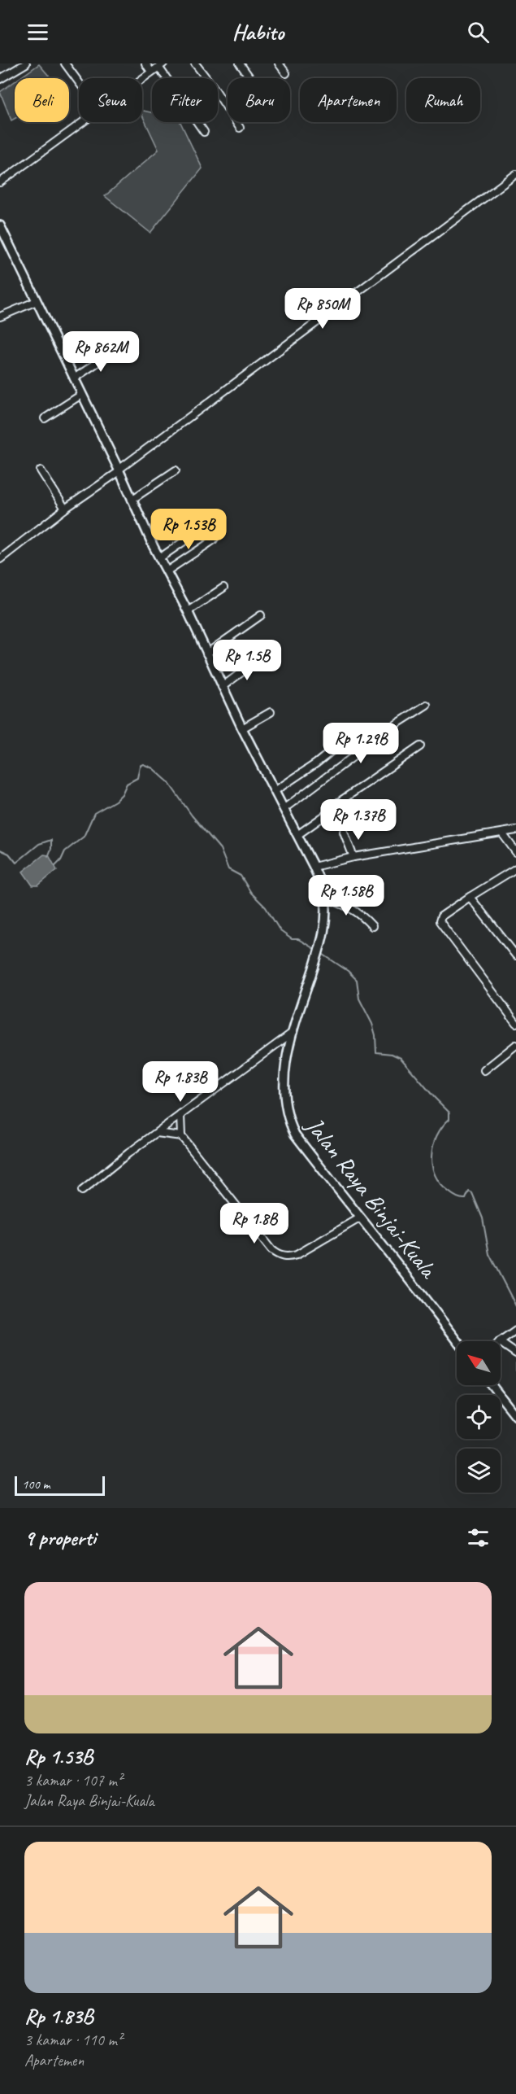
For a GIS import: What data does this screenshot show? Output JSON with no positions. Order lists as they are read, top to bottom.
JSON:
{
  "streets": {
    "main road": ["Jalan Raya Binjai-Kuala"]
  },
  "scale_bar": "100 m",
  "north": "top left",
  "page": {
    "header": "Habito",
    "chip": [
      "Beli",
      "Sewa",
      "Filter",
      "Baru",
      "Apartemen",
      "Rumah"
    ],
    "price": [
      "Rp 850M",
      "Rp 862M",
      "Rp 1.53B",
      "Rp 1.5B",
      "Rp 1.29B",
      "Rp 1.37B",
      "Rp 1.58B",
      "Rp 1.83B",
      "Rp 1.8B"
    ],
    "scale": "100 m",
    "heading": "9 properti",
    "list": [
      {
        "name": "Rp 1.53B",
        "note": "3 kamar · 107 m² · Jalan Raya Binjai-Kuala"
      },
      {
        "name": "Rp 1.83B",
        "note": "3 kamar · 110 m² · Apartemen"
      }
    ]
  }
}
